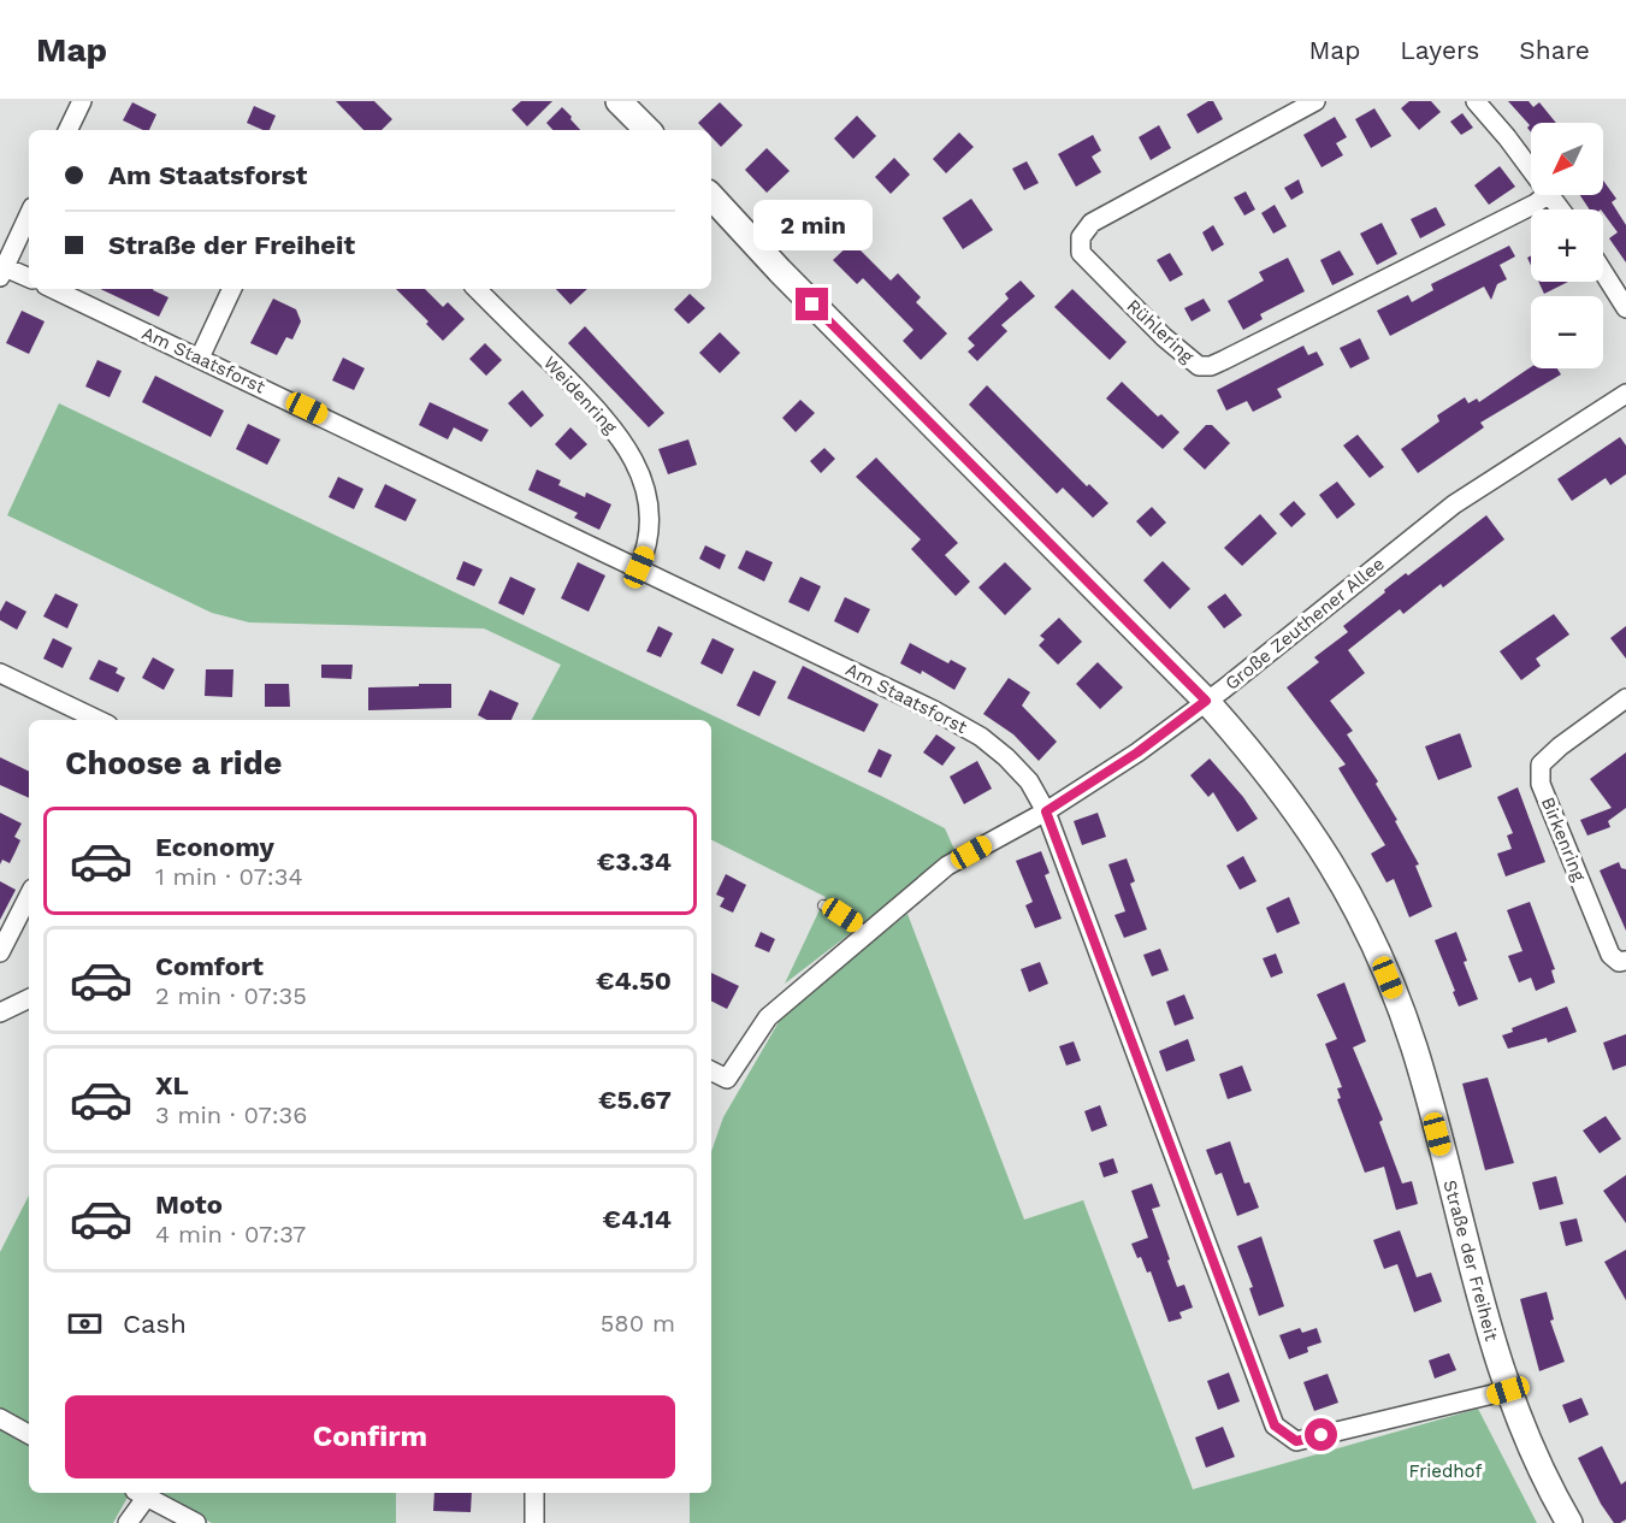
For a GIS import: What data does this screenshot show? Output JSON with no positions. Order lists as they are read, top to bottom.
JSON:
{
  "streets": {
    "street": [
      "Rühlering",
      "Am Staatsforst",
      "Weidenring",
      "Große Zeuthener Allee",
      "Birkenring",
      "Straße der Freiheit"
    ]
  },
  "crossings": [
    ["Am Staatsforst", "Weidenring"],
    ["Am Staatsforst", "Große Zeuthener Allee"],
    ["Am Staatsforst", "Straße der Freiheit"],
    ["Große Zeuthener Allee", "Straße der Freiheit"]
  ],
  "parks": ["Friedhof"],
  "north": "bottom left",
  "page": {
    "header": "Map",
    "nav": ["Map", "Layers", "Share"],
    "map_buttons": ["+", "−"],
    "banner": ["Am Staatsforst", "Straße der Freiheit"],
    "bubble": "2 min",
    "heading": "Choose a ride",
    "list": [
      {
        "name": "Economy",
        "note": "1 min · 07:34",
        "value": "€3.34"
      },
      {
        "name": "Comfort",
        "note": "2 min · 07:35",
        "value": "€4.50"
      },
      {
        "name": "XL",
        "note": "3 min · 07:36",
        "value": "€5.67"
      },
      {
        "name": "Moto",
        "note": "4 min · 07:37",
        "value": "€4.14"
      }
    ],
    "pay": ["Cash", "580 m"],
    "buttons": "Confirm"
  }
}
